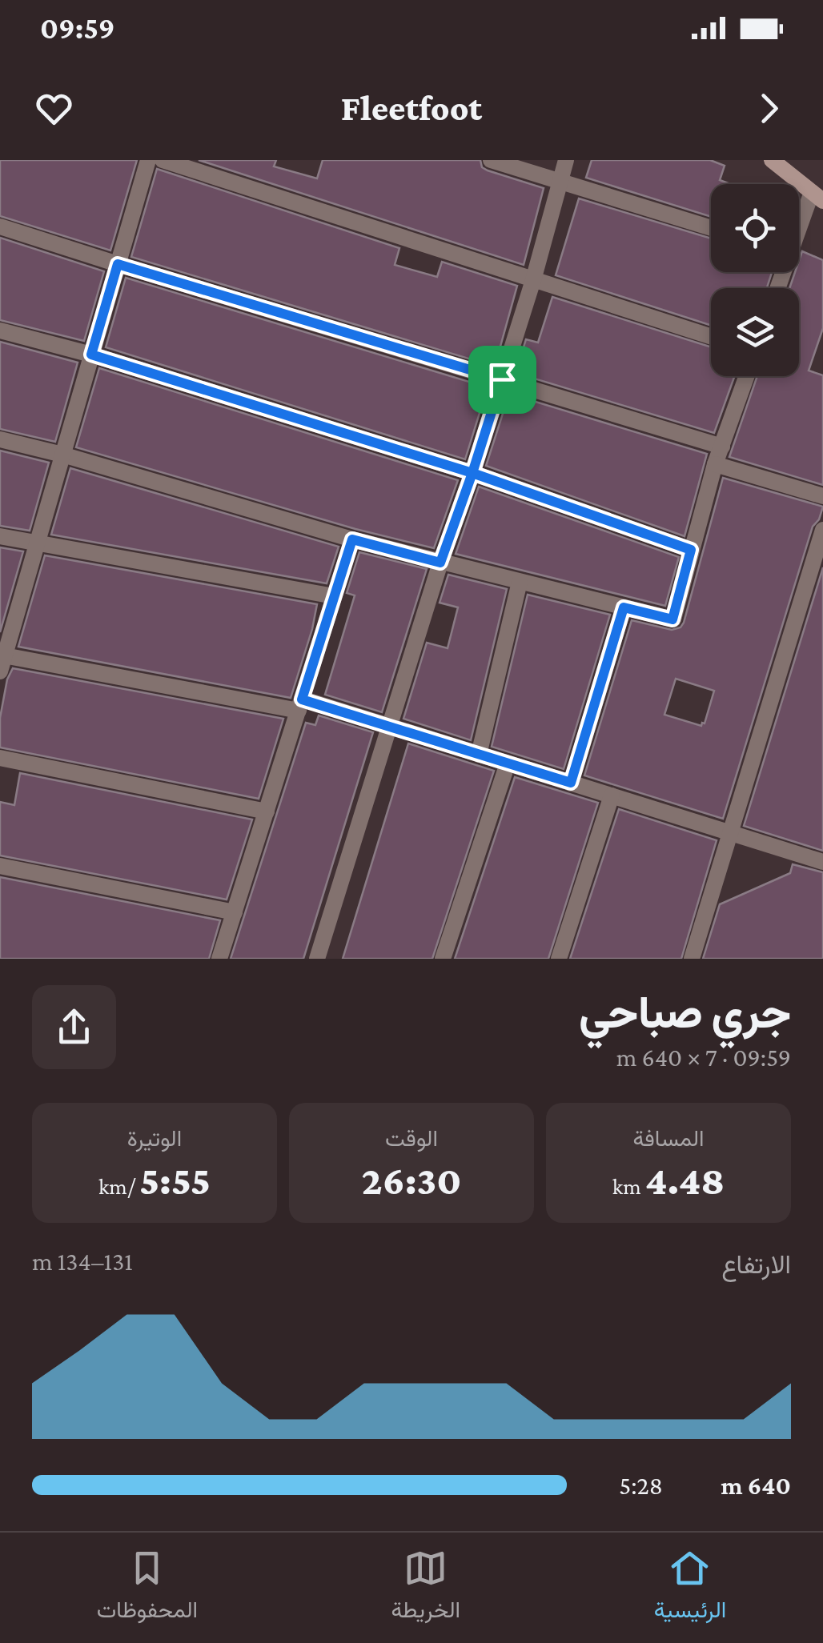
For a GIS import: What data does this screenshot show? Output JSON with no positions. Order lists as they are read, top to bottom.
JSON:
{
  "page": {
    "status": "09:59",
    "header": "Fleetfoot",
    "heading": ["جري صباحي", "09:59 · 7 × 640 m"],
    "stats": [
      ["المسافة", "4.48 km"],
      ["الوقت", "26:30"],
      ["الوتيرة", "5:55 /km"]
    ],
    "chart": ["الارتفاع", "131–134 m"],
    "list": [
      {
        "name": "640 m",
        "note": "5:28"
      }
    ],
    "tabs": ["الرئيسية", "الخريطة", "المحفوظات"]
  }
}
